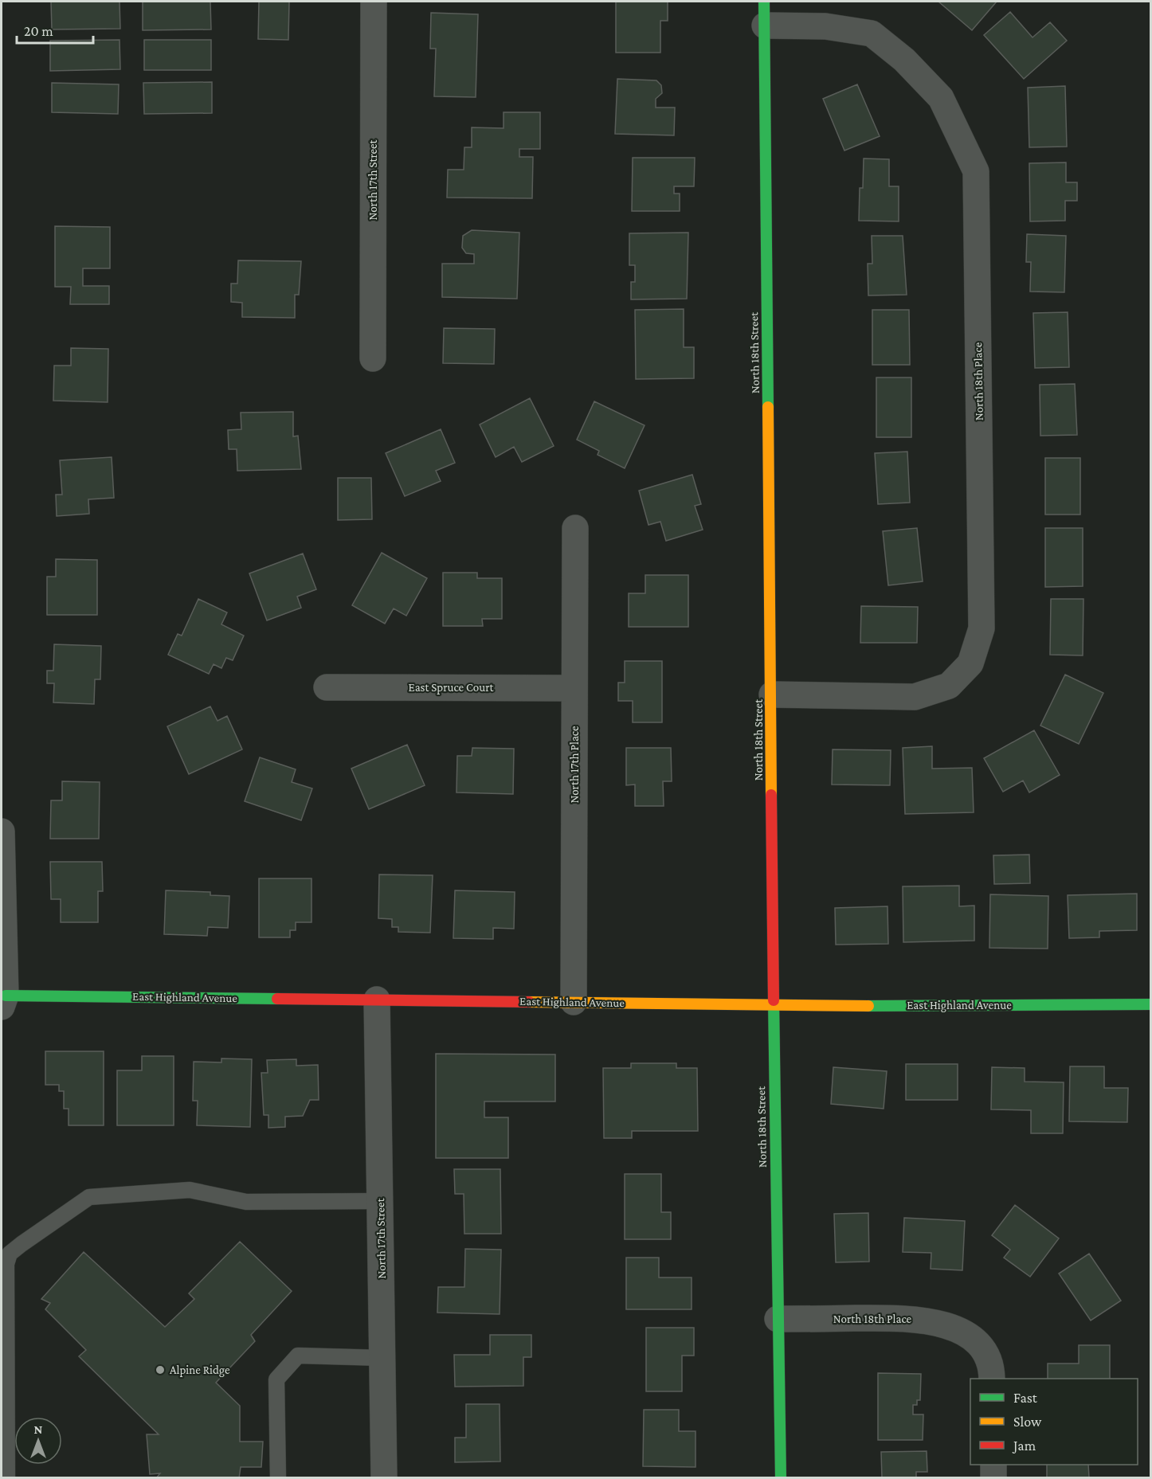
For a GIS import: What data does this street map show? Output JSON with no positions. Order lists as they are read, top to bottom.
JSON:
{
  "streets": {
    "street": [
      "North 17th Street",
      "North 18th Street",
      "North 18th Place",
      "East Spruce Court",
      "North 17th Place",
      "East Highland Avenue"
    ]
  },
  "crossings": [
    ["North 17th Street", "East Highland Avenue"],
    ["North 18th Street", "North 18th Place"],
    ["North 18th Street", "East Highland Avenue"],
    ["East Spruce Court", "North 17th Place"],
    ["North 17th Place", "East Highland Avenue"]
  ],
  "places": ["Alpine Ridge"],
  "legend": ["Fast", "Slow", "Jam"],
  "scale_bar": "20 m",
  "north": "top"
}
